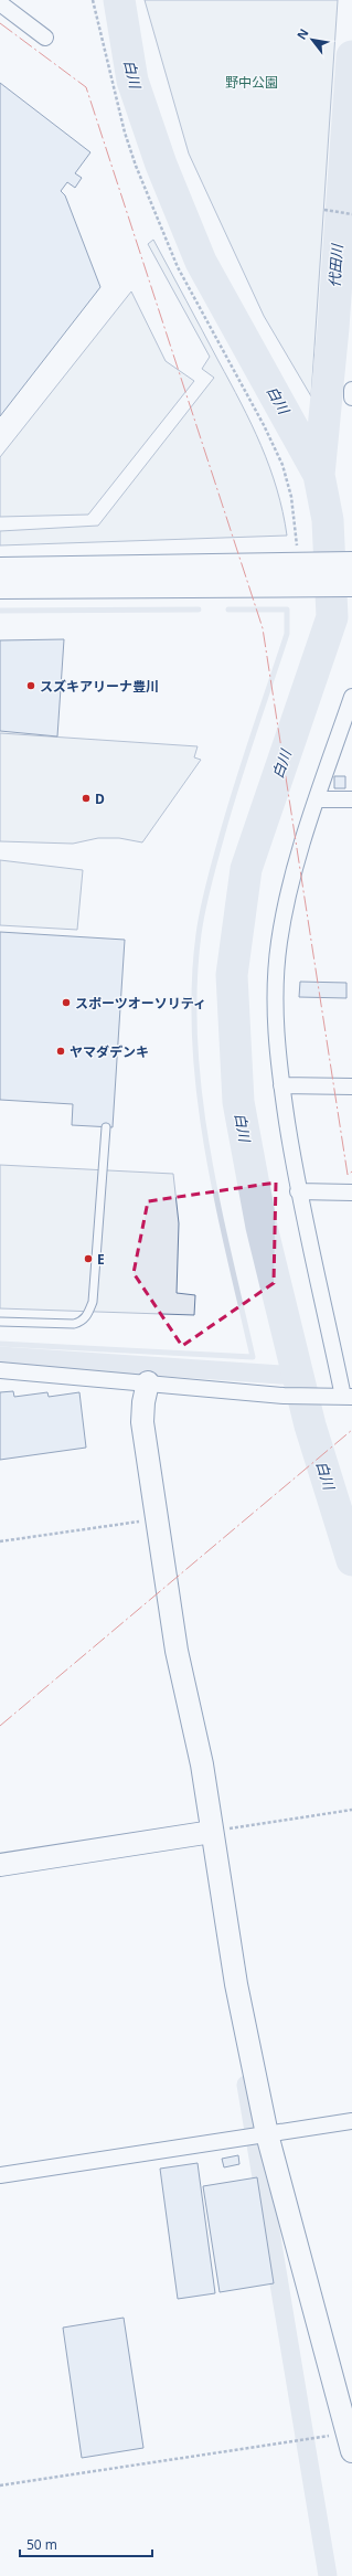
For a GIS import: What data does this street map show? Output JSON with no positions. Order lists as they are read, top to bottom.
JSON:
{
  "water": ["白川", "代田川"],
  "parks": ["野中公園"],
  "places": [
    "スズキアリーナ豊川",
    "D",
    "スポーツオーソリティ",
    "ヤマダデンキ",
    "E"
  ],
  "scale_bar": "50 m",
  "north": "top left"
}
